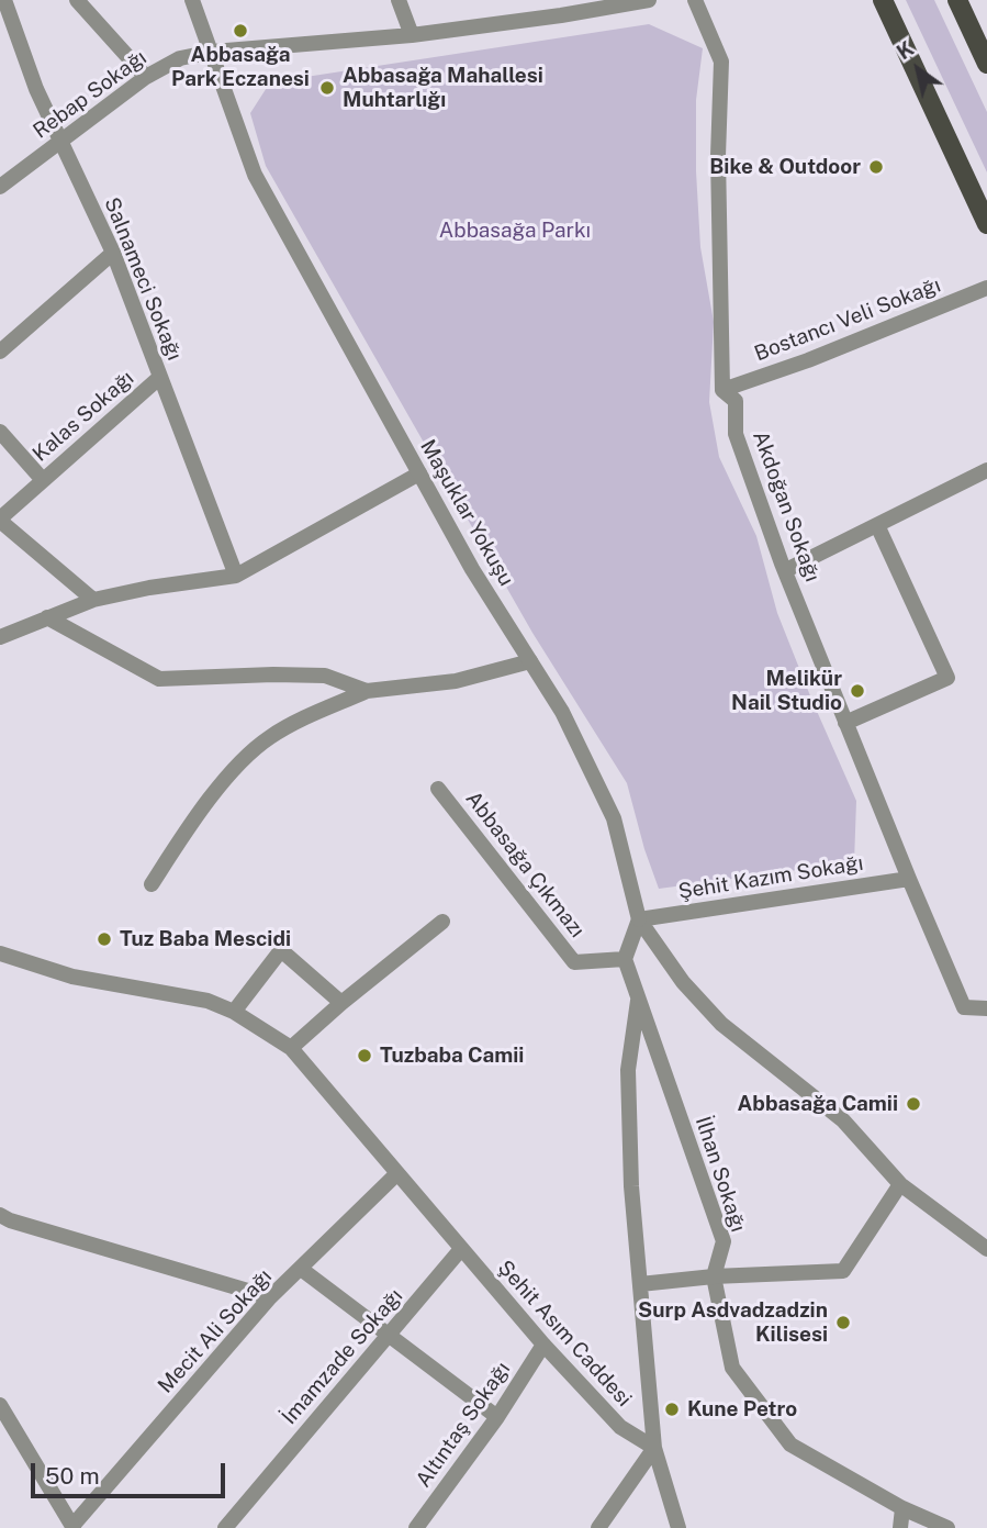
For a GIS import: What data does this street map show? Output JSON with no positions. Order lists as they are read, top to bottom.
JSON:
{
  "streets": {
    "street": [
      "Rebap Sokağı",
      "Salnameci Sokağı",
      "Bostancı Veli Sokağı",
      "Kalas Sokağı",
      "Akdoğan Sokağı",
      "Maşuklar Yokuşu",
      "Abbasağa Çıkmazı",
      "Şehit Kazım Sokağı",
      "İlhan Sokağı",
      "Mecit Ali Sokağı",
      "Şehit Asım Caddesi",
      "İmamzade Sokağı",
      "Altıntaş Sokağı"
    ]
  },
  "crossings": [
    ["Rebap Sokağı", "Salnameci Sokağı"],
    ["Rebap Sokağı", "Maşuklar Yokuşu"],
    ["Salnameci Sokağı", "Kalas Sokağı"],
    ["Bostancı Veli Sokağı", "Akdoğan Sokağı"],
    ["Akdoğan Sokağı", "Şehit Kazım Sokağı"],
    ["Maşuklar Yokuşu", "Şehit Kazım Sokağı"],
    ["Mecit Ali Sokağı", "Şehit Asım Caddesi"],
    ["Şehit Asım Caddesi", "İmamzade Sokağı"],
    ["Şehit Asım Caddesi", "Altıntaş Sokağı"]
  ],
  "parks": ["Abbasağa Parkı"],
  "places": [
    "Abbasağa Park Eczanesi",
    "Abbasağa Mahallesi Muhtarlığı",
    "Bike & Outdoor",
    "Melikür Nail Studio",
    "Tuz Baba Mescidi",
    "Tuzbaba Camii",
    "Abbasağa Camii",
    "Surp Asdvadzadzin Kilisesi",
    "Kune Petro"
  ],
  "scale_bar": "50 m",
  "north": "top left"
}
